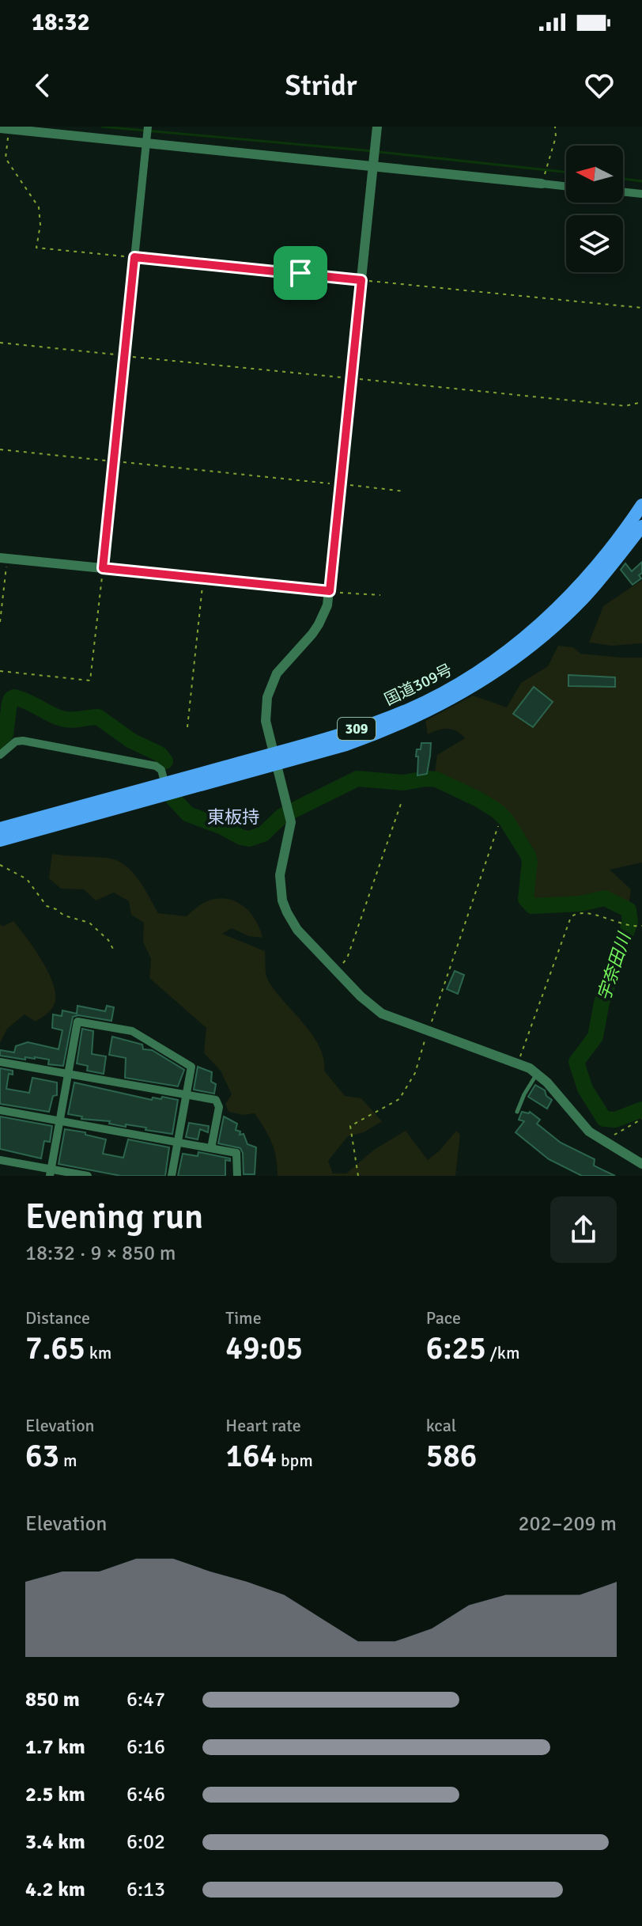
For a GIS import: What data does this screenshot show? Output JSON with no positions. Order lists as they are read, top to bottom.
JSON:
{
  "streets": {
    "highway": ["国道309号", "309"]
  },
  "districts": ["東板持"],
  "water": ["宇奈田川"],
  "north": "left",
  "page": {
    "status": "18:32",
    "header": "Stridr",
    "heading": ["Evening run", "18:32 · 9 × 850 m"],
    "stats": [
      ["Distance", "7.65 km"],
      ["Time", "49:05"],
      ["Pace", "6:25 /km"],
      ["Elevation", "63 m"],
      ["Heart rate", "164 bpm"],
      ["kcal", "586"]
    ],
    "chart": ["Elevation", "202–209 m"],
    "list": [
      {
        "name": "850 m",
        "note": "6:47"
      },
      {
        "name": "1.7 km",
        "note": "6:16"
      },
      {
        "name": "2.5 km",
        "note": "6:46"
      },
      {
        "name": "3.4 km",
        "note": "6:02"
      },
      {
        "name": "4.2 km",
        "note": "6:13"
      }
    ]
  }
}
